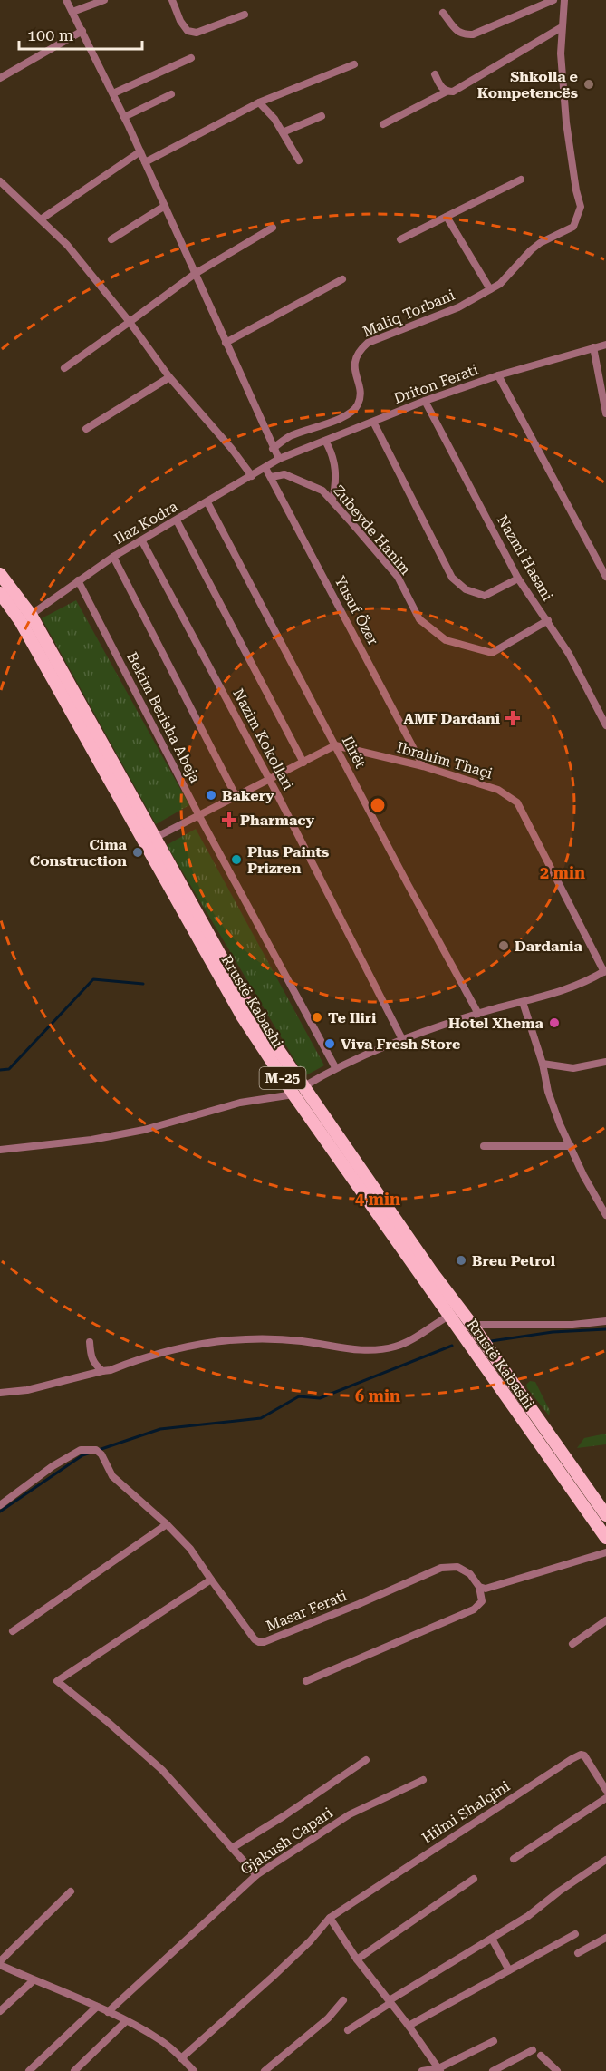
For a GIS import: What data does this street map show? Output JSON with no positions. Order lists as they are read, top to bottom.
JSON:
{
  "streets": {
    "main road": ["Rrustë Kabashi", "M-25"],
    "street": [
      "Maliq Torbani",
      "Driton Ferati",
      "Ilaz Kodra",
      "Zubeyde Hanim",
      "Nazmi Hasani",
      "Yusuf Özer",
      "Bekim Berisha Abeja",
      "Nazim Kokollari",
      "Ilirët",
      "Ibrahim Thaçi",
      "Masar Ferati",
      "Hilmi Shalqini",
      "Gjakush Capari"
    ]
  },
  "crossings": [
    ["Driton Ferati", "Ilaz Kodra"],
    ["Driton Ferati", "Nazmi Hasani"],
    ["Ilaz Kodra", "Yusuf Özer"],
    ["Ilaz Kodra", "Bekim Berisha Abeja"],
    ["Ilaz Kodra", "Nazim Kokollari"],
    ["Ilaz Kodra", "Ilirët"],
    ["Ilaz Kodra", "Rrustë Kabashi"],
    ["Zubeyde Hanim", "Nazmi Hasani"],
    ["Zubeyde Hanim", "Yusuf Özer"],
    ["Yusuf Özer", "Ibrahim Thaçi"],
    ["Ilirët", "Ibrahim Thaçi"]
  ],
  "places": {
    "other": [
      "Shkolla e Kompetencës",
      "Bakery",
      "Cima Construction",
      "Plus Paints Prizren",
      "Dardania",
      "Te Iliri",
      "Hotel Xhema",
      "Viva Fresh Store",
      "Breu Petrol"
    ],
    "health": ["AMF Dardani", "Pharmacy"]
  },
  "scale_bar": "100 m",
  "rings": ["2 min", "4 min", "6 min"]
}
